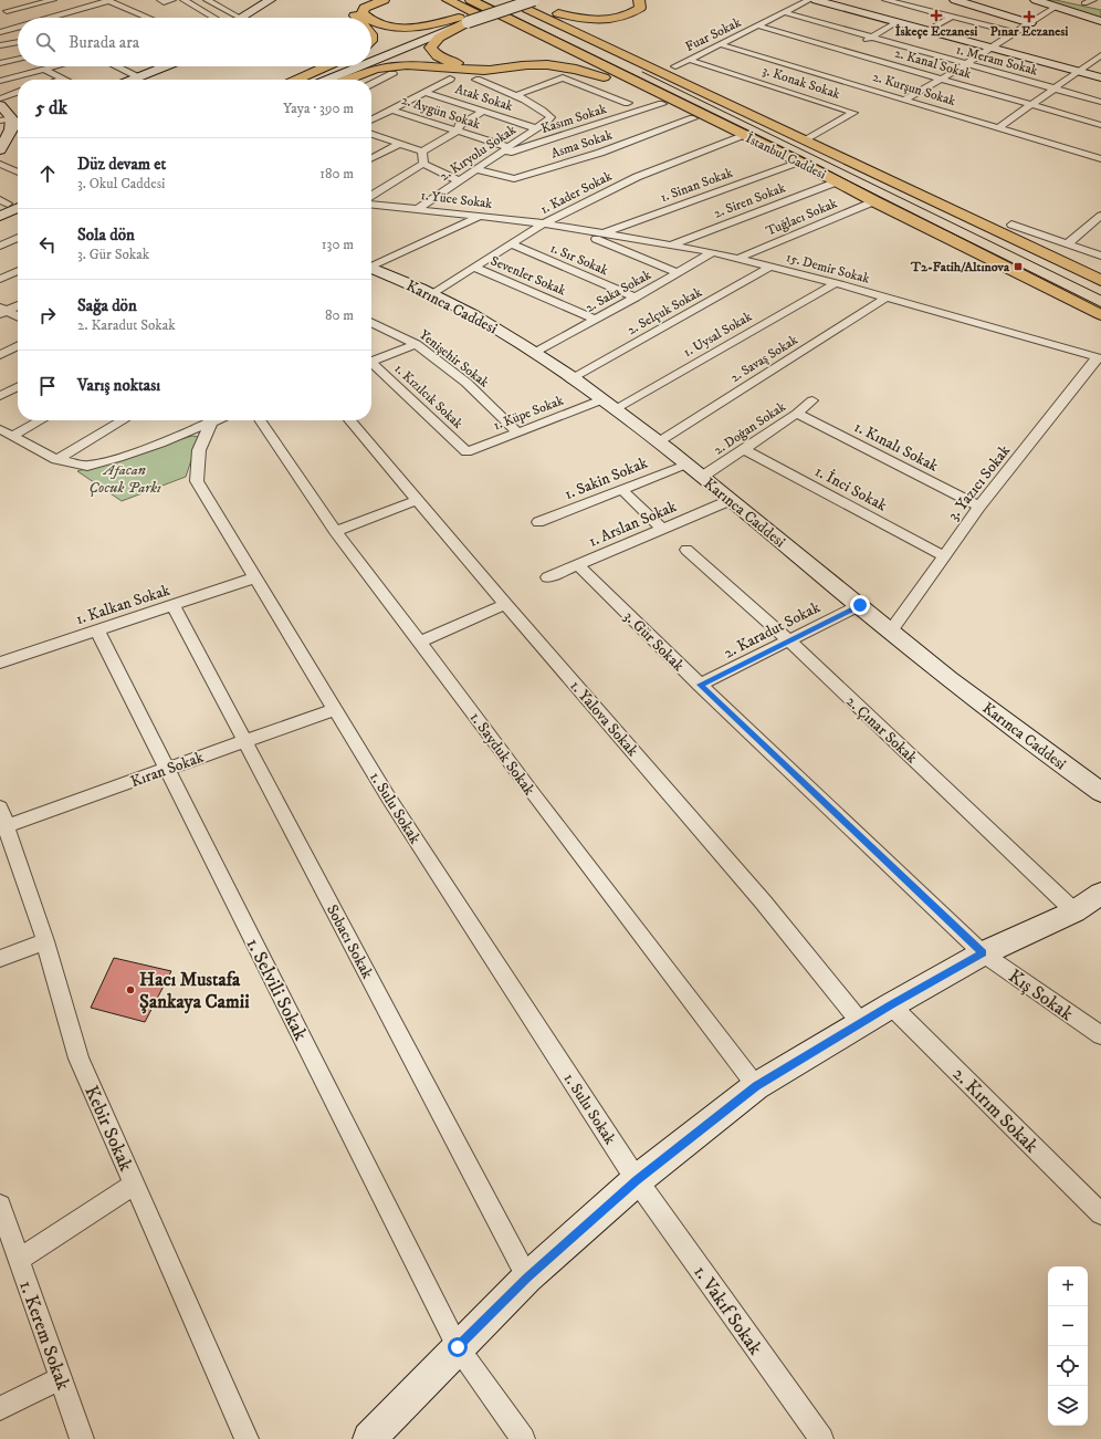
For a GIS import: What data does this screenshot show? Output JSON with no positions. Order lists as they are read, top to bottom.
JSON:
{
  "streets": {
    "highway": ["İstanbul Caddesi"],
    "main road": ["Karınca Caddesi"],
    "street": [
      "Fuar Sokak",
      "1. Meram Sokak",
      "2. Kanal Sokak",
      "3. Konak Sokak",
      "2. Kurşun Sokak",
      "Atak Sokak",
      "2. Aygün Sokak",
      "Kasım Sokak",
      "Asma Sokak",
      "2. Kıryolu Sokak",
      "1. Sinan Sokak",
      "1. Kader Sokak",
      "1. Yüce Sokak",
      "2. Siren Sokak",
      "Tuğlacı Sokak",
      "1. Sır Sokak",
      "15. Demir Sokak",
      "Sevenler Sokak",
      "2. Saka Sokak",
      "2. Selçuk Sokak",
      "1. Uysal Sokak",
      "Yenişehir Sokak",
      "2. Savaş Sokak",
      "1. Kızılcık Sokak",
      "1. Küpe Sokak",
      "2. Doğan Sokak",
      "1. Kınalı Sokak",
      "1. Sakin Sokak",
      "3. Yazıcı Sokak",
      "1. İnci Sokak",
      "1. Arslan Sokak",
      "1. Kalkan Sokak",
      "2. Karadut Sokak",
      "3. Gür Sokak",
      "1. Yalova Sokak",
      "2. Çınar Sokak",
      "1. Sayduk Sokak",
      "Kıran Sokak",
      "1. Sulu Sokak",
      "Sobacı Sokak",
      "1. Selvili Sokak",
      "Kış Sokak",
      "2. Kırım Sokak",
      "Kebir Sokak",
      "1. Vakıf Sokak",
      "1. Kerem Sokak"
    ]
  },
  "crossings": [
    ["Fuar Sokak", "1. Meram Sokak"],
    ["Fuar Sokak", "2. Kanal Sokak"],
    ["Fuar Sokak", "3. Konak Sokak"],
    ["Fuar Sokak", "2. Kurşun Sokak"],
    ["Fuar Sokak", "İstanbul Caddesi"],
    ["3. Konak Sokak", "İstanbul Caddesi"],
    ["Atak Sokak", "2. Kıryolu Sokak"],
    ["2. Aygün Sokak", "2. Kıryolu Sokak"],
    ["Kasım Sokak", "2. Kıryolu Sokak"],
    ["Asma Sokak", "2. Kıryolu Sokak"],
    ["2. Kıryolu Sokak", "1. Yüce Sokak"],
    ["İstanbul Caddesi", "1. Sinan Sokak"],
    ["İstanbul Caddesi", "1. Kader Sokak"],
    ["İstanbul Caddesi", "2. Siren Sokak"],
    ["İstanbul Caddesi", "Tuğlacı Sokak"],
    ["1. Sinan Sokak", "15. Demir Sokak"],
    ["1. Kader Sokak", "1. Yüce Sokak"],
    ["1. Kader Sokak", "1. Sır Sokak"],
    ["1. Kader Sokak", "15. Demir Sokak"],
    ["1. Kader Sokak", "Sevenler Sokak"],
    ["1. Kader Sokak", "Karınca Caddesi"],
    ["1. Yüce Sokak", "15. Demir Sokak"],
    ["2. Siren Sokak", "15. Demir Sokak"],
    ["Tuğlacı Sokak", "15. Demir Sokak"],
    ["1. Sır Sokak", "2. Saka Sokak"],
    ["15. Demir Sokak", "2. Saka Sokak"],
    ["15. Demir Sokak", "2. Selçuk Sokak"],
    ["15. Demir Sokak", "1. Uysal Sokak"],
    ["15. Demir Sokak", "2. Savaş Sokak"],
    ["15. Demir Sokak", "3. Yazıcı Sokak"],
    ["Sevenler Sokak", "2. Saka Sokak"],
    ["2. Saka Sokak", "Karınca Caddesi"],
    ["Karınca Caddesi", "2. Selçuk Sokak"],
    ["Karınca Caddesi", "1. Uysal Sokak"],
    ["Karınca Caddesi", "2. Savaş Sokak"],
    ["Karınca Caddesi", "1. Küpe Sokak"],
    ["Karınca Caddesi", "2. Doğan Sokak"],
    ["Karınca Caddesi", "1. Sakin Sokak"],
    ["Karınca Caddesi", "3. Yazıcı Sokak"],
    ["Karınca Caddesi", "1. Arslan Sokak"],
    ["Karınca Caddesi", "2. Karadut Sokak"],
    ["1. Uysal Sokak", "1. Küpe Sokak"],
    ["Yenişehir Sokak", "1. Küpe Sokak"],
    ["1. Kızılcık Sokak", "1. Küpe Sokak"],
    ["2. Doğan Sokak", "1. Kınalı Sokak"],
    ["2. Doğan Sokak", "1. İnci Sokak"],
    ["1. Kınalı Sokak", "3. Yazıcı Sokak"],
    ["3. Yazıcı Sokak", "1. İnci Sokak"],
    ["1. Arslan Sokak", "3. Gür Sokak"],
    ["1. Kalkan Sokak", "1. Sulu Sokak"],
    ["1. Kalkan Sokak", "Sobacı Sokak"],
    ["1. Kalkan Sokak", "1. Selvili Sokak"],
    ["2. Karadut Sokak", "3. Gür Sokak"],
    ["2. Karadut Sokak", "2. Çınar Sokak"],
    ["3. Gür Sokak", "Kış Sokak"],
    ["Kıran Sokak", "1. Sulu Sokak"],
    ["Kıran Sokak", "Sobacı Sokak"],
    ["Kıran Sokak", "1. Selvili Sokak"],
    ["Kıran Sokak", "Kebir Sokak"],
    ["1. Sulu Sokak", "1. Vakıf Sokak"]
  ],
  "parks": ["Afacan Çocuk Parkı"],
  "places": {
    "health": ["İskeçe Eczanesi", "Pınar Eczanesi"],
    "transit": ["T2-Fatih/Altınova"],
    "other": ["Hacı Mustafa Şankaya Camii"]
  },
  "page": {
    "search": "Burada ara",
    "heading": ["5 dk", "Yaya · 390 m"],
    "list": [
      ["Düz devam et", "3. Okul Caddesi", "180 m"],
      ["Sola dön", "3. Gür Sokak", "130 m"],
      ["Sağa dön", "2. Karadut Sokak", "80 m"],
      "Varış noktası"
    ],
    "map_buttons": ["+", "−"]
  }
}
